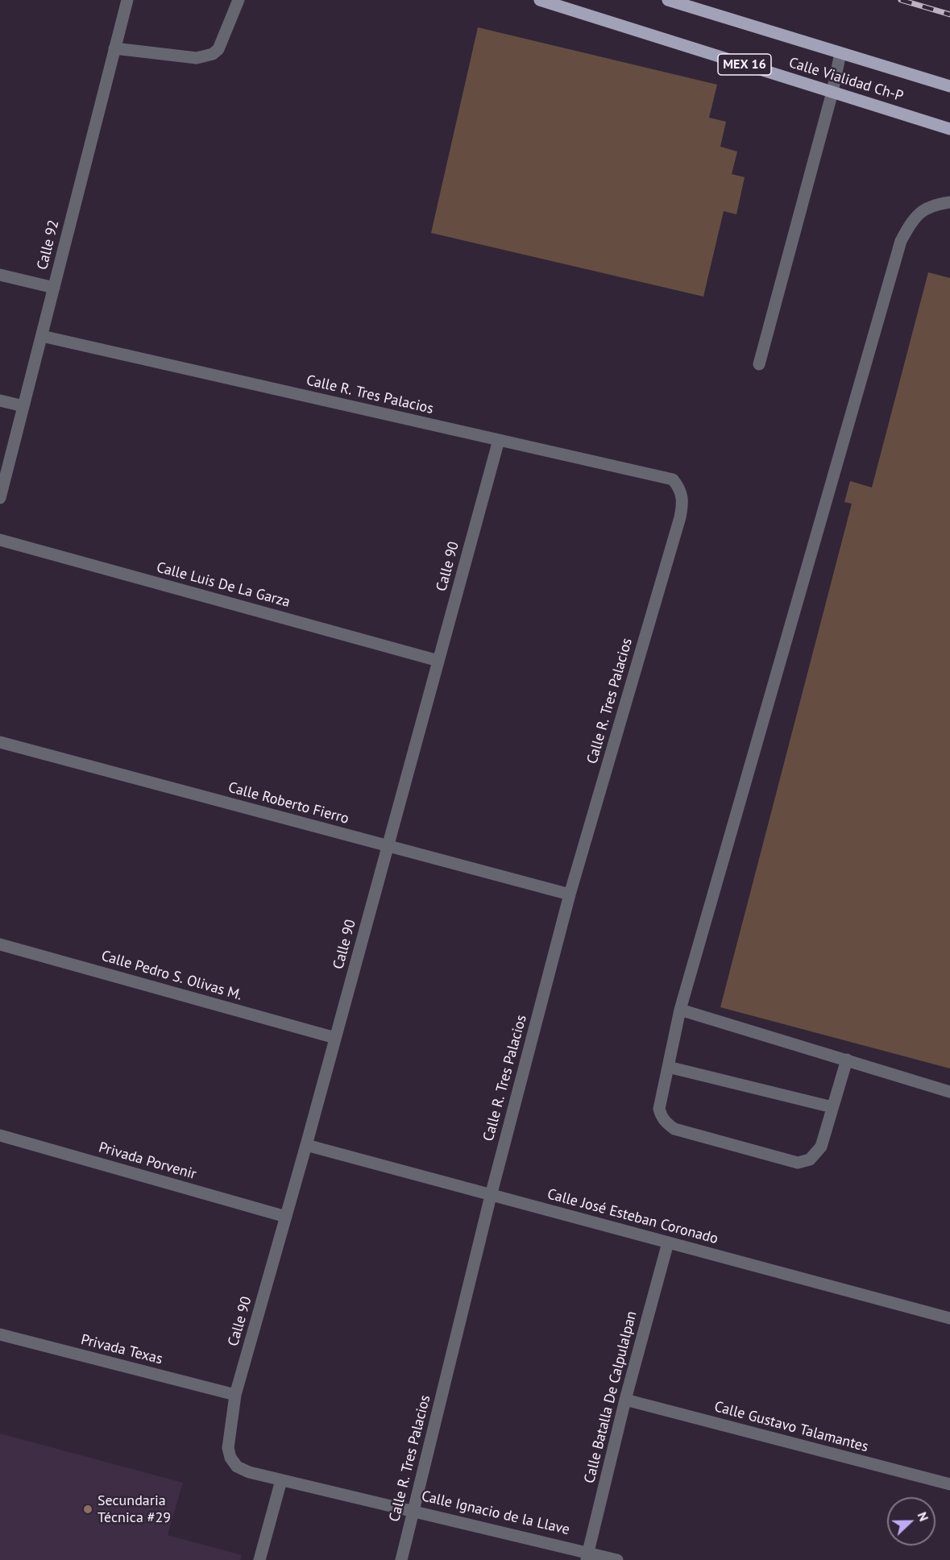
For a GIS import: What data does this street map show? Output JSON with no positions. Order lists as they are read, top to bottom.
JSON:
{
  "streets": {
    "main road": ["MEX 16", "Calle Vialidad Ch-P"],
    "street": [
      "Calle 92",
      "Calle R. Tres Palacios",
      "Calle 90",
      "Calle Luis De La Garza",
      "Calle Roberto Fierro",
      "Calle Pedro S. Olivas M.",
      "Privada Porvenir",
      "Calle José Esteban Coronado",
      "Privada Texas",
      "Calle Batalla De Calpulalpan",
      "Calle Gustavo Talamantes",
      "Calle Ignacio de la Llave"
    ]
  },
  "crossings": [
    ["Calle 92", "Calle R. Tres Palacios"],
    ["Calle R. Tres Palacios", "Calle 90"],
    ["Calle R. Tres Palacios", "Calle Roberto Fierro"],
    ["Calle R. Tres Palacios", "Calle José Esteban Coronado"],
    ["Calle R. Tres Palacios", "Calle Ignacio de la Llave"],
    ["Calle 90", "Calle Luis De La Garza"],
    ["Calle 90", "Calle Roberto Fierro"],
    ["Calle 90", "Calle Pedro S. Olivas M."],
    ["Calle 90", "Privada Porvenir"],
    ["Calle 90", "Calle José Esteban Coronado"],
    ["Calle 90", "Privada Texas"],
    ["Calle 90", "Calle Ignacio de la Llave"],
    ["Calle José Esteban Coronado", "Calle Batalla De Calpulalpan"],
    ["Calle Batalla De Calpulalpan", "Calle Gustavo Talamantes"],
    ["Calle Batalla De Calpulalpan", "Calle Ignacio de la Llave"]
  ],
  "places": ["Secundaria Técnica #29"],
  "north": "right"
}
